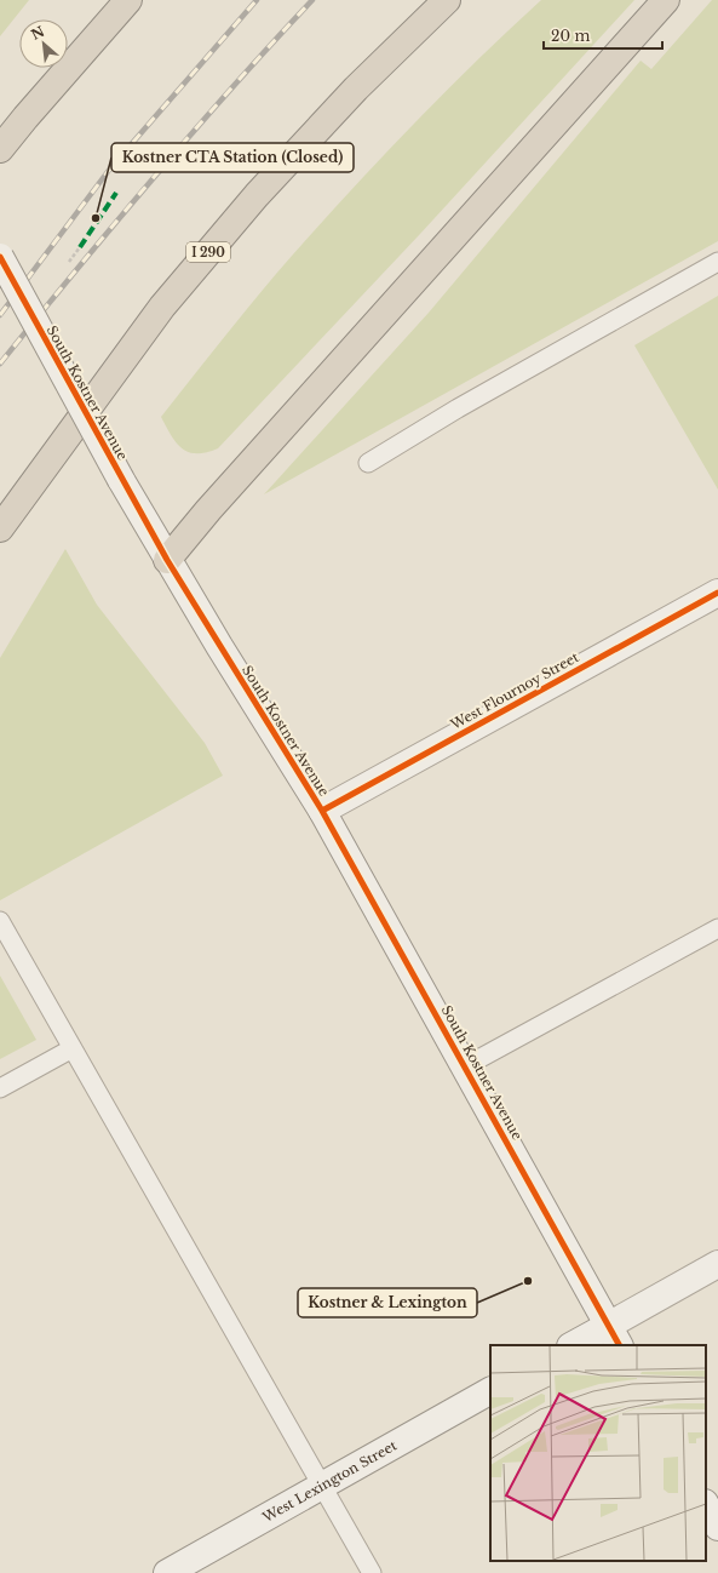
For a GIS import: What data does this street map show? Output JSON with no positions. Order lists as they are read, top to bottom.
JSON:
{
  "streets": {
    "highway": ["I 290"],
    "street": ["South Kostner Avenue", "West Flournoy Street", "West Lexington Street"]
  },
  "crossings": [
    ["South Kostner Avenue", "West Flournoy Street"]
  ],
  "places": ["Kostner CTA Station (Closed)", "Kostner & Lexington"],
  "scale_bar": "20 m",
  "north": "top left"
}
